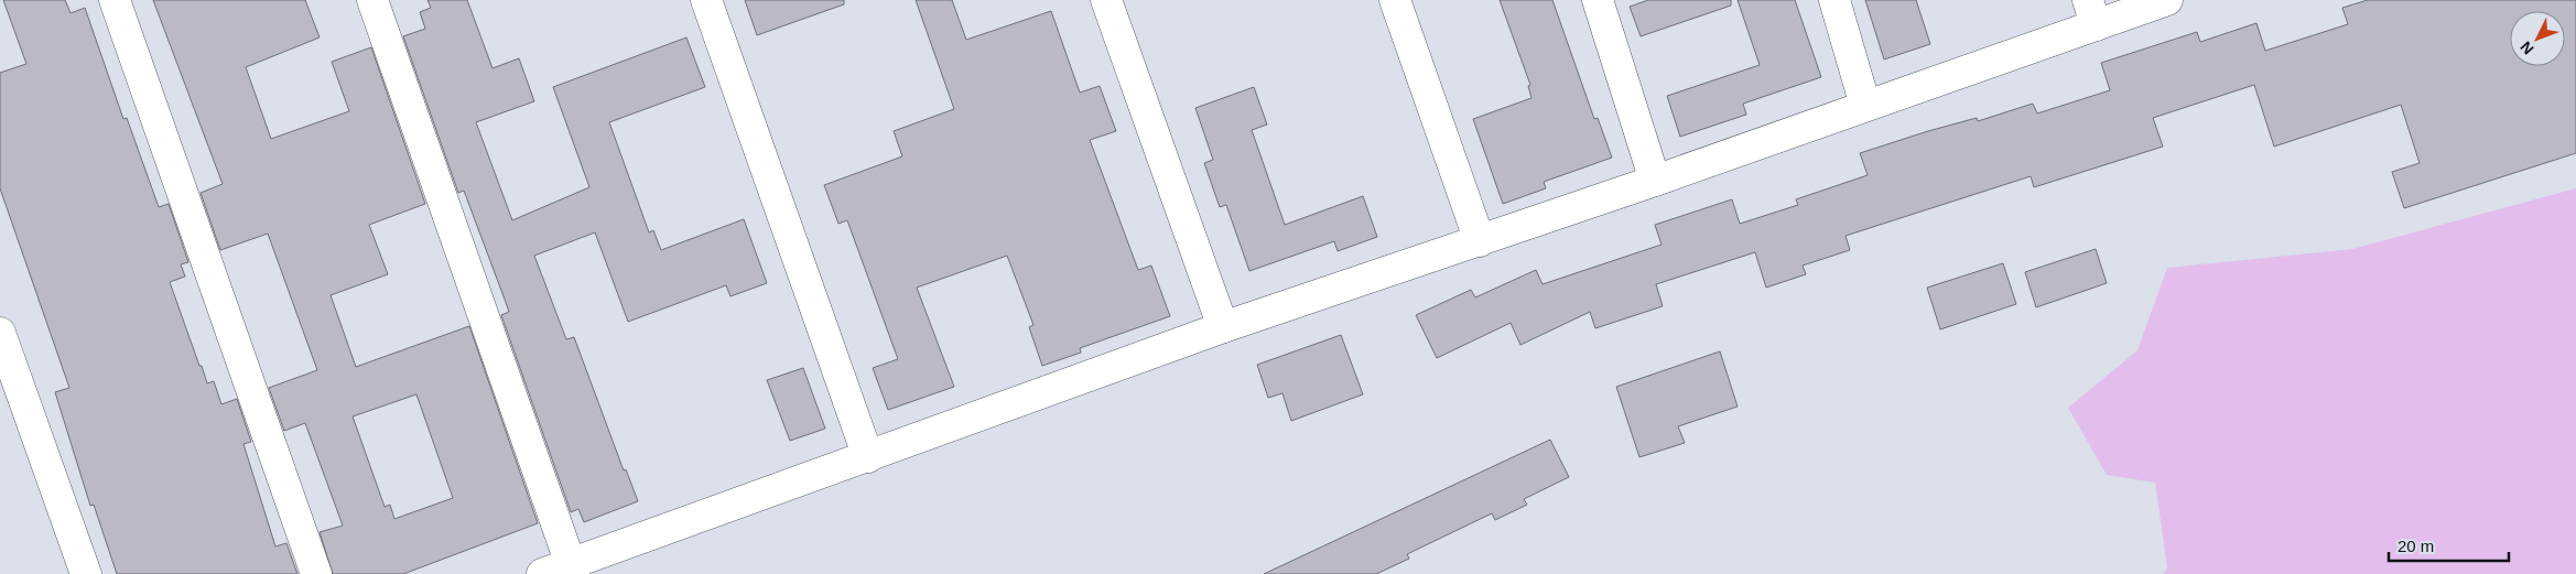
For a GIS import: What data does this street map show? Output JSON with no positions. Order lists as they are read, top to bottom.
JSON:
{
  "scale_bar": "20 m",
  "north": "bottom left"
}
